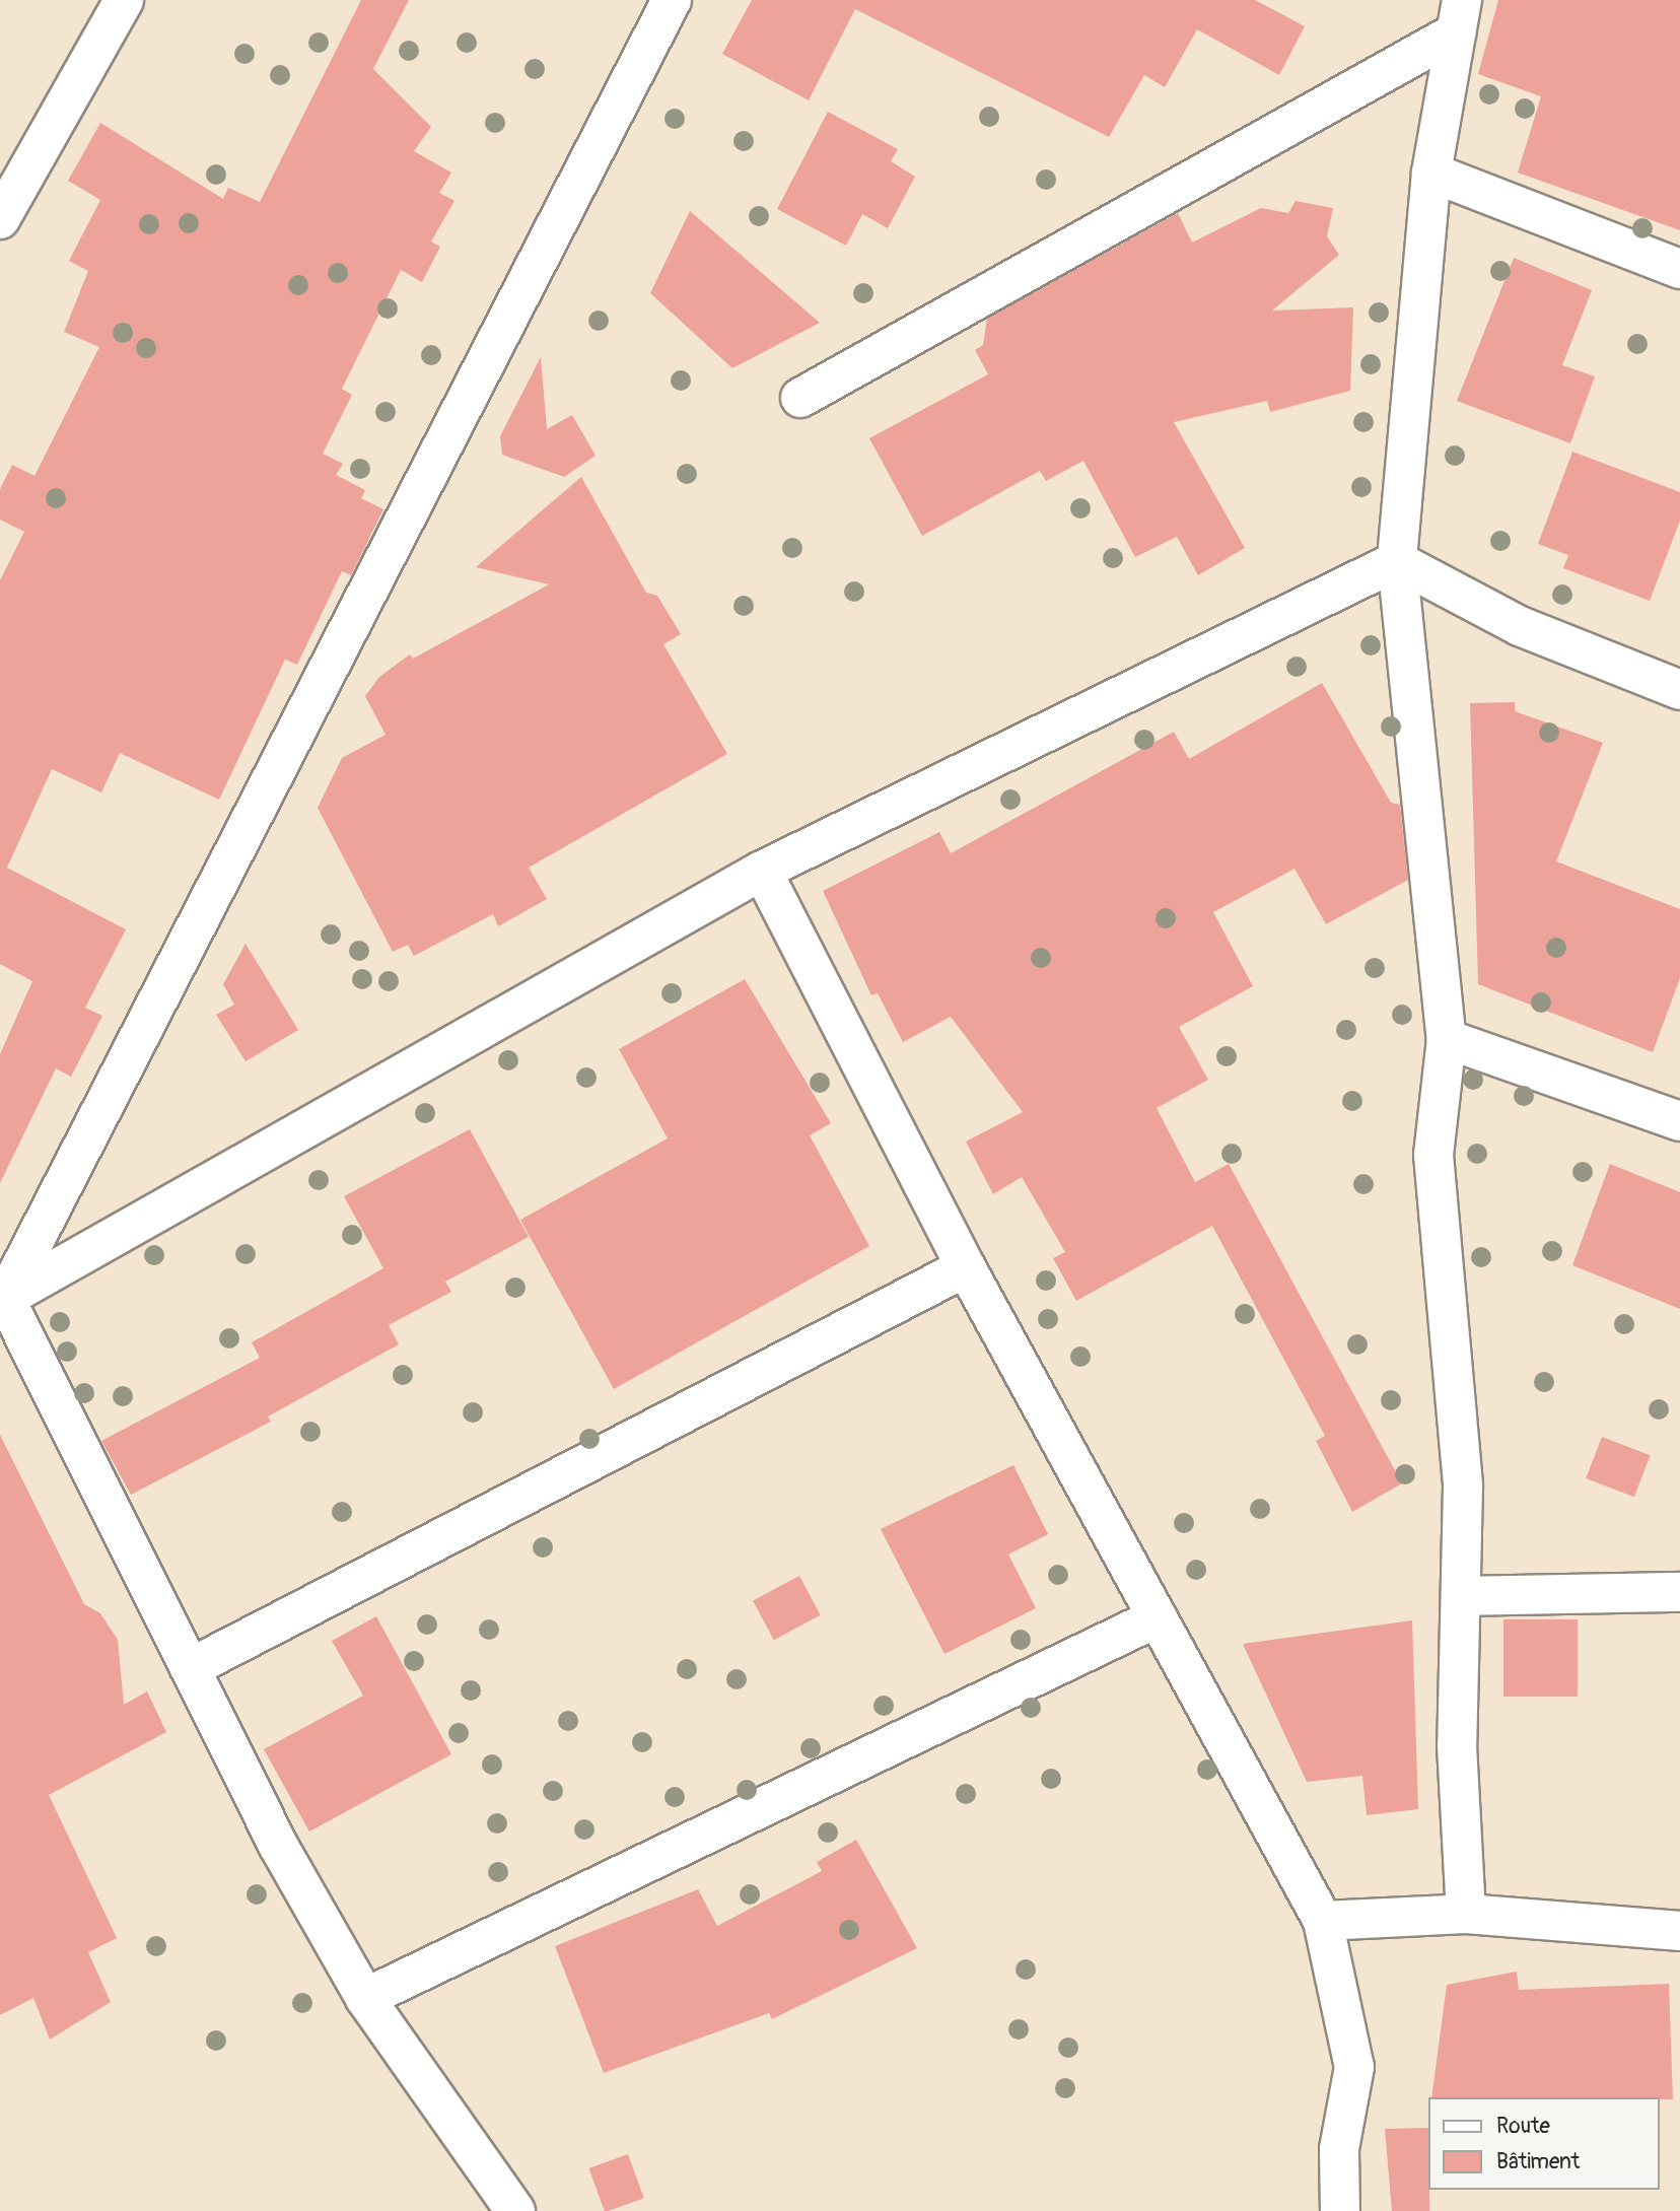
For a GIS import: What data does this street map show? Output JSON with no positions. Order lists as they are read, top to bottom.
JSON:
{
  "legend": ["Route", "Bâtiment"]
}
